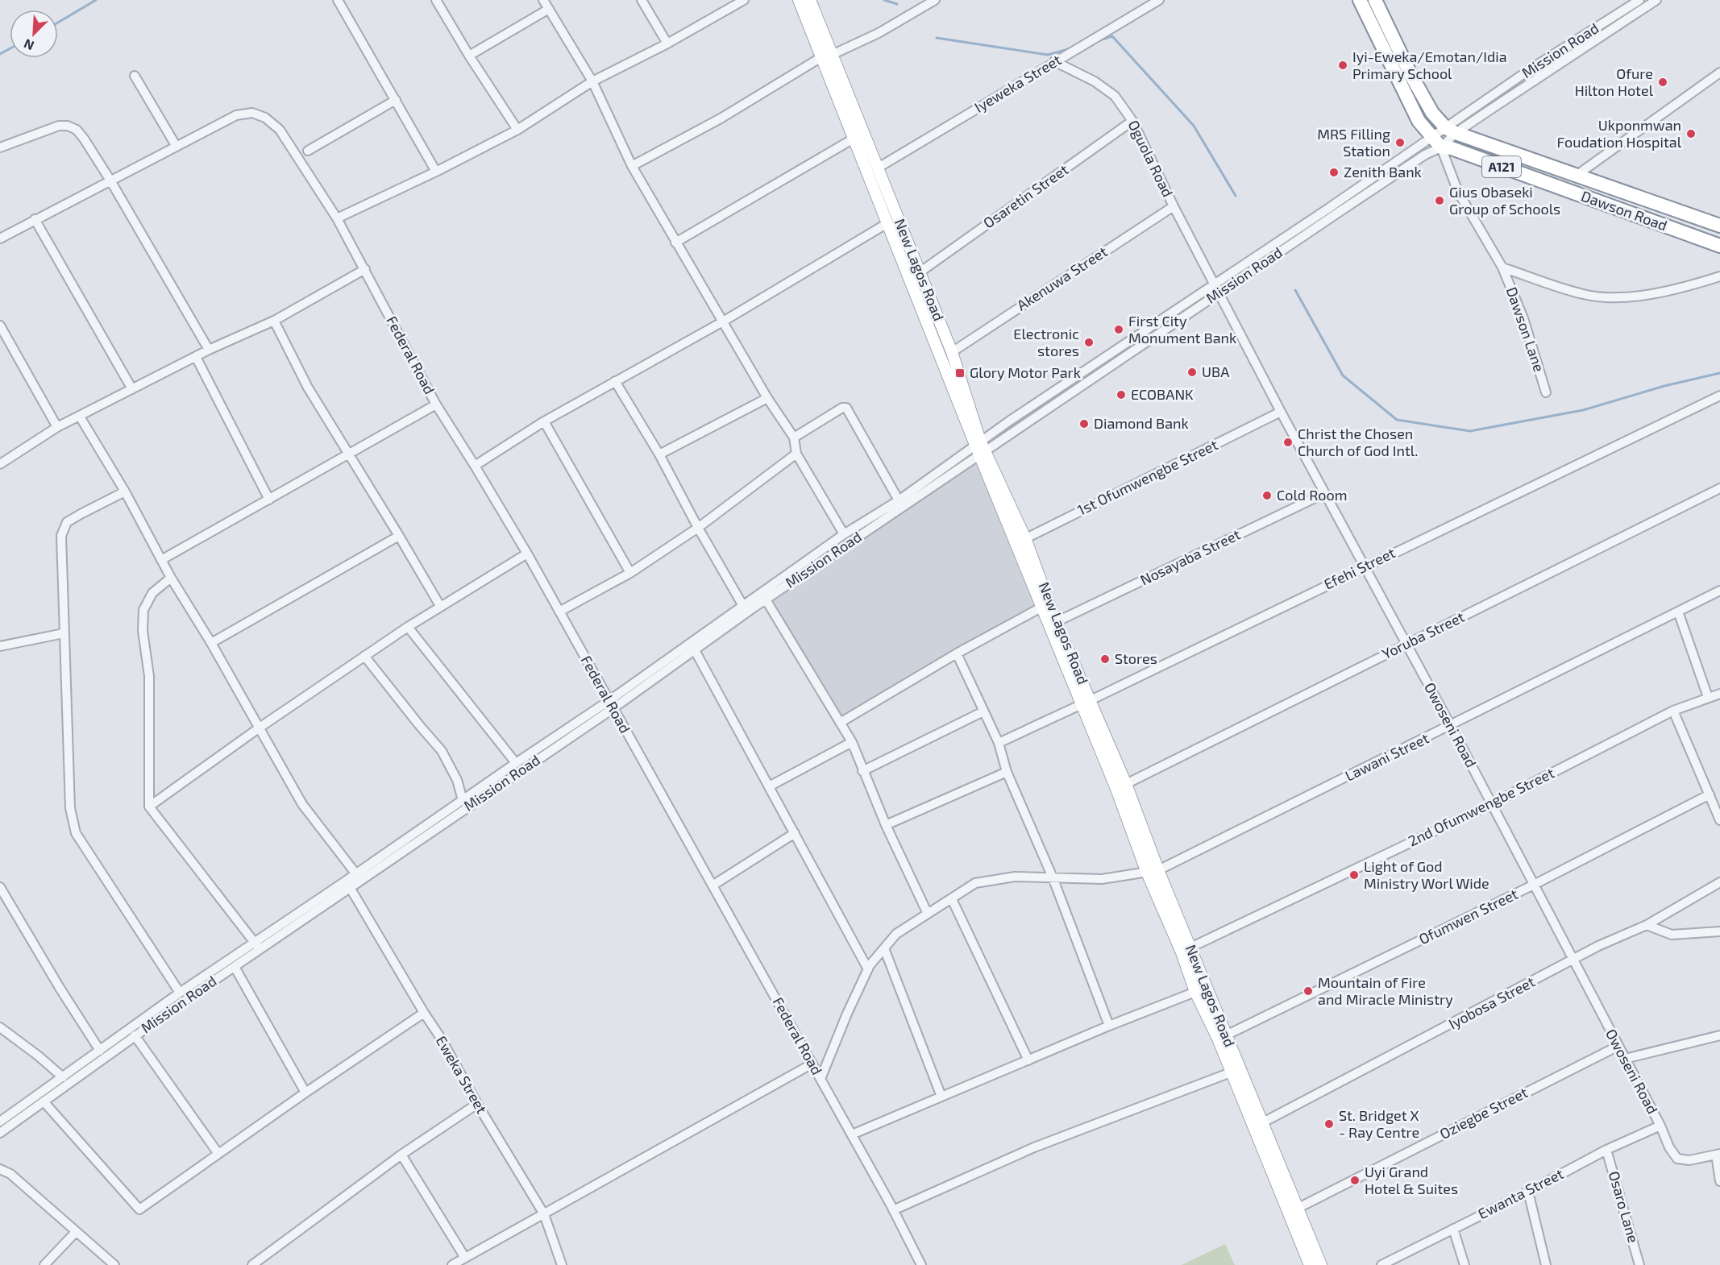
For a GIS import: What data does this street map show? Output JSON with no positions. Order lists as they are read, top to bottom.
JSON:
{
  "streets": {
    "highway": ["A121", "Dawson Road"],
    "main road": ["New Lagos Road"],
    "street": [
      "Mission Road",
      "Iyeweka Street",
      "Oguola Road",
      "Osaretin Street",
      "Akenuwa Street",
      "Dawson Lane",
      "Federal Road",
      "1st Ofumwengbe Street",
      "Nosayaba Street",
      "Efehi Street",
      "Yoruba Street",
      "Owoseni Road",
      "Lawani Street",
      "2nd Ofumwengbe Street",
      "Ofumwen Street",
      "Iyobosa Street",
      "Eweka Street",
      "Oziegbe Street",
      "Ewanta Street",
      "Osaro Lane"
    ]
  },
  "crossings": [
    ["Mission Road", "Oguola Road"],
    ["Mission Road", "Dawson Road"],
    ["Mission Road", "New Lagos Road"],
    ["Mission Road", "Dawson Lane"],
    ["Mission Road", "Federal Road"],
    ["Mission Road", "Owoseni Road"],
    ["Mission Road", "Eweka Street"],
    ["Iyeweka Street", "Oguola Road"],
    ["Iyeweka Street", "New Lagos Road"],
    ["Oguola Road", "Osaretin Street"],
    ["Oguola Road", "Akenuwa Street"],
    ["Oguola Road", "Owoseni Road"],
    ["Osaretin Street", "New Lagos Road"],
    ["Dawson Road", "Dawson Lane"],
    ["New Lagos Road", "Akenuwa Street"],
    ["New Lagos Road", "1st Ofumwengbe Street"],
    ["New Lagos Road", "Nosayaba Street"],
    ["New Lagos Road", "Efehi Street"],
    ["New Lagos Road", "Yoruba Street"],
    ["New Lagos Road", "Lawani Street"],
    ["New Lagos Road", "2nd Ofumwengbe Street"],
    ["New Lagos Road", "Ofumwen Street"],
    ["New Lagos Road", "Iyobosa Street"],
    ["New Lagos Road", "Oziegbe Street"],
    ["Federal Road", "Lawani Street"],
    ["1st Ofumwengbe Street", "Owoseni Road"],
    ["Nosayaba Street", "Owoseni Road"],
    ["Efehi Street", "Owoseni Road"],
    ["Yoruba Street", "Owoseni Road"],
    ["Owoseni Road", "Lawani Street"],
    ["Owoseni Road", "2nd Ofumwengbe Street"],
    ["Owoseni Road", "Ofumwen Street"],
    ["Owoseni Road", "Iyobosa Street"],
    ["Owoseni Road", "Oziegbe Street"],
    ["Owoseni Road", "Ewanta Street"],
    ["Ewanta Street", "Osaro Lane"]
  ],
  "places": {
    "other": [
      "Iyi-Eweka/Emotan/Idia Primary School",
      "Ofure Hilton Hotel",
      "Ukponmwan Foudation Hospital",
      "MRS Filling Station",
      "Zenith Bank",
      "Gius Obaseki Group of Schools",
      "First City Monument Bank",
      "Electronic stores",
      "UBA",
      "ECOBANK",
      "Diamond Bank",
      "Christ the Chosen Church of God Intl.",
      "Cold Room",
      "Stores",
      "Light of God Ministry Worl Wide",
      "Mountain of Fire and Miracle Ministry",
      "St. Bridget X - Ray Centre",
      "Uyi Grand Hotel & Suites"
    ],
    "transit": ["Glory Motor Park"]
  },
  "north": "bottom left"
}
